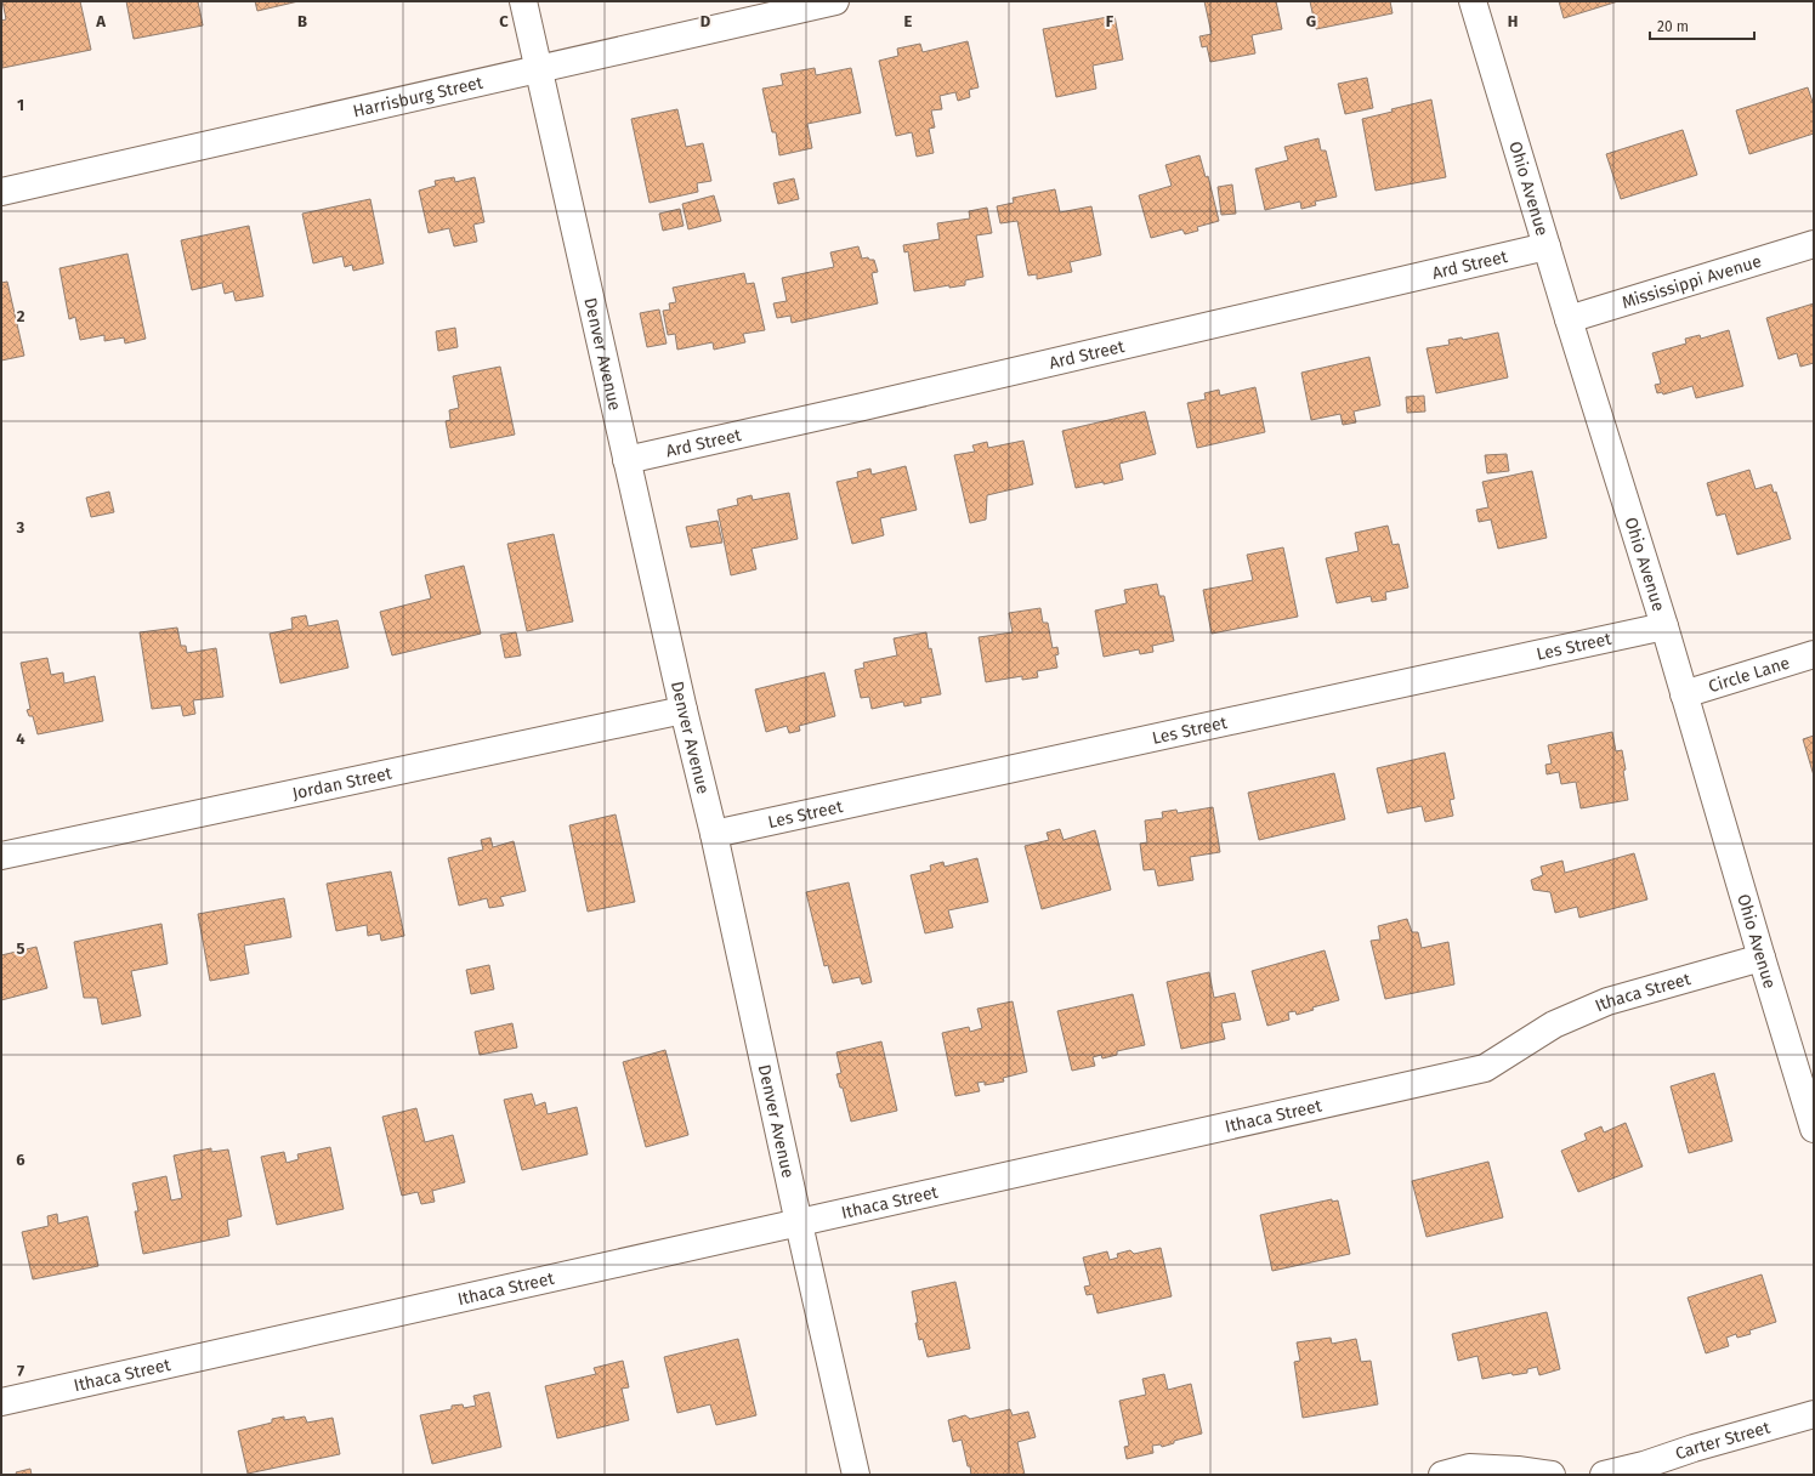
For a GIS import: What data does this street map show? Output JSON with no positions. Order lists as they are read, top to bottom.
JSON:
{
  "streets": {
    "street": [
      "Harrisburg Street",
      "Ohio Avenue",
      "Ard Street",
      "Mississippi Avenue",
      "Denver Avenue",
      "Les Street",
      "Circle Lane",
      "Jordan Street",
      "Ithaca Street",
      "Carter Street"
    ]
  },
  "crossings": [
    ["Harrisburg Street", "Denver Avenue"],
    ["Ohio Avenue", "Ard Street"],
    ["Ohio Avenue", "Mississippi Avenue"],
    ["Ohio Avenue", "Les Street"],
    ["Ohio Avenue", "Circle Lane"],
    ["Ohio Avenue", "Ithaca Street"],
    ["Ard Street", "Denver Avenue"],
    ["Denver Avenue", "Les Street"],
    ["Denver Avenue", "Jordan Street"],
    ["Denver Avenue", "Ithaca Street"]
  ],
  "scale_bar": "20 m",
  "grid": {
    "columns": [
      "A",
      "B",
      "C",
      "D",
      "E",
      "F",
      "G",
      "H"
    ],
    "rows": [
      "1",
      "2",
      "3",
      "4",
      "5",
      "6",
      "7"
    ]
  }
}
